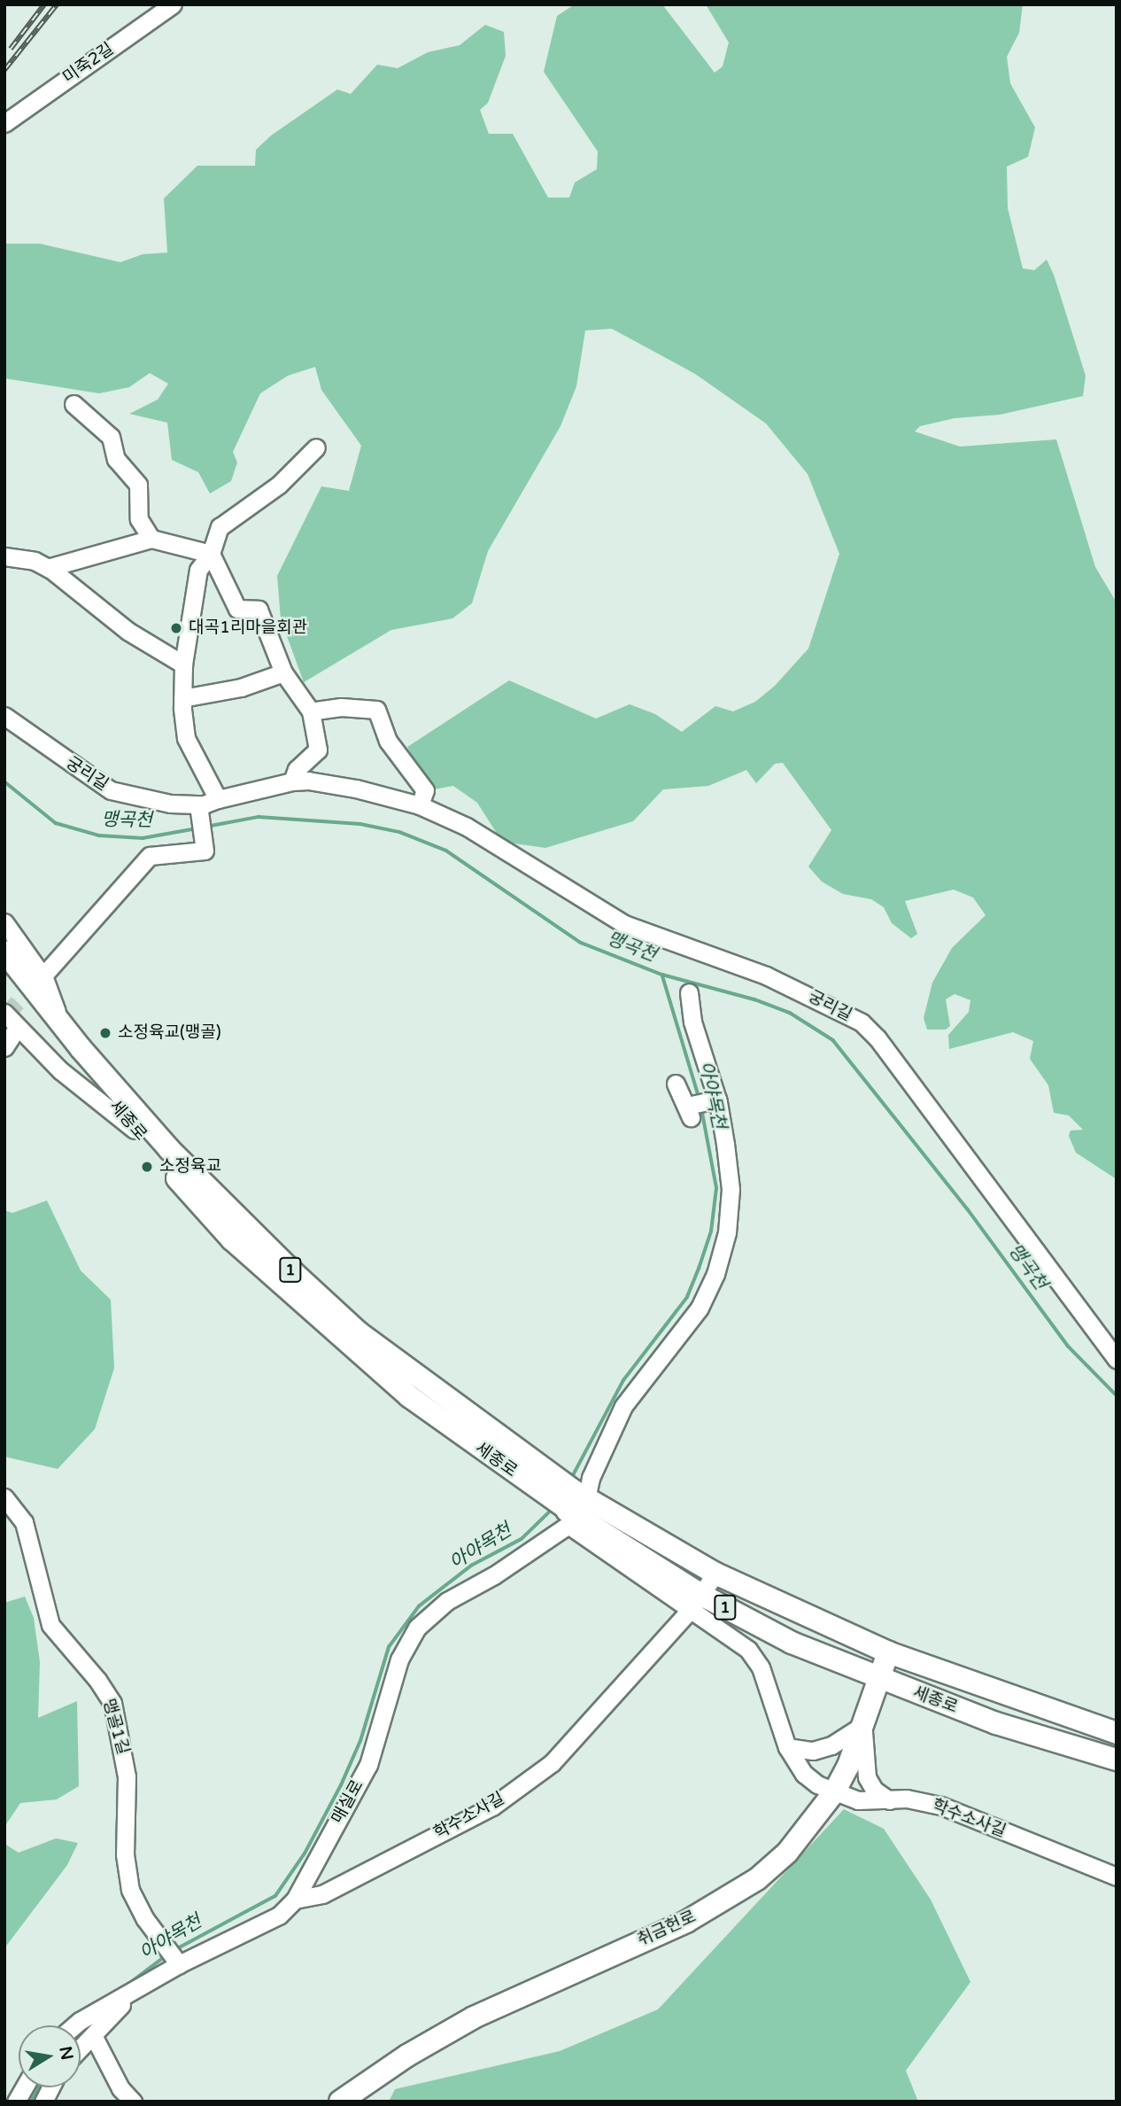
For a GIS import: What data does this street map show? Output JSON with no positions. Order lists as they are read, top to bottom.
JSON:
{
  "streets": {
    "main road": ["세종로", "1", "취금헌로"],
    "street": [
      "미죽2길",
      "궁리길",
      "맹골1길",
      "매실로",
      "학수소사길"
    ]
  },
  "crossings": [
    ["세종로", "매실로"],
    ["세종로", "학수소사길"],
    ["세종로", "취금헌로"],
    ["맹골1길", "매실로"],
    ["매실로", "학수소사길"],
    ["학수소사길", "취금헌로"]
  ],
  "water": ["맹곡천", "아야목천"],
  "places": ["대곡1리마을회관", "소정육교(맹골)", "소정육교"],
  "north": "right"
}
